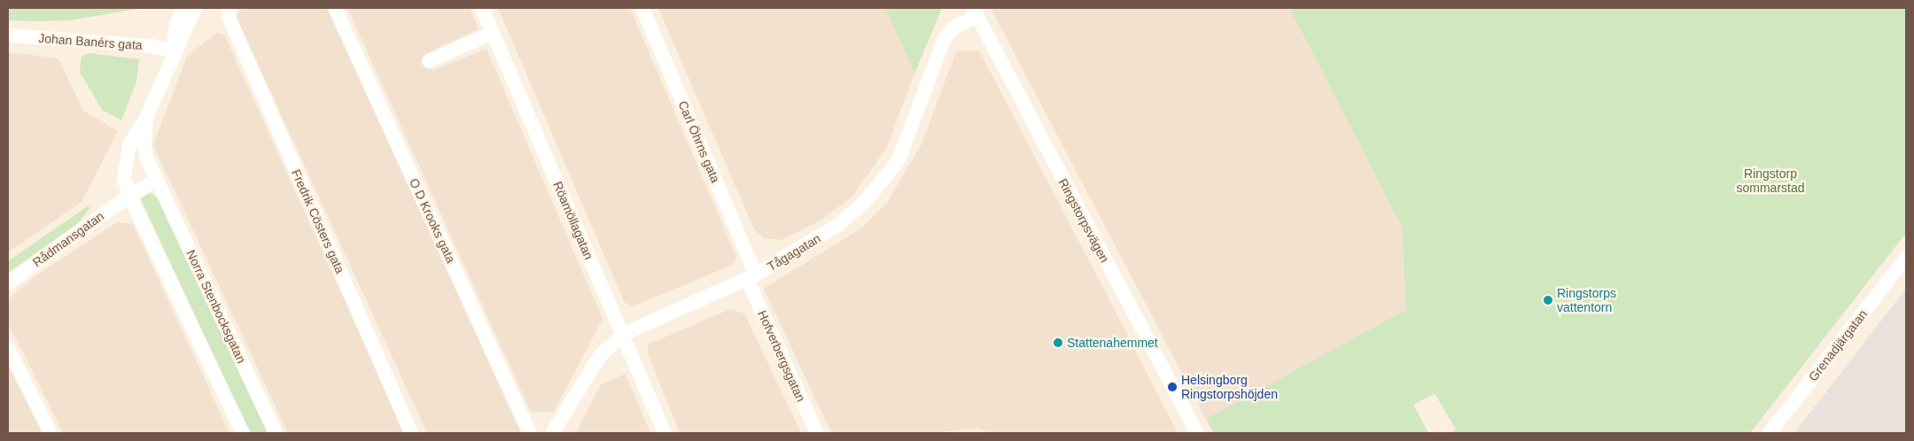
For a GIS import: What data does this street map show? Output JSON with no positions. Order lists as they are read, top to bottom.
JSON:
{
  "streets": {
    "street": [
      "Johan Banérs gata",
      "Carl Öhrns gata",
      "O D Krooks gata",
      "Röamöllagatan",
      "Ringstorpsvägen",
      "Fredrik Cösters gata",
      "Rådmansgatan",
      "Tågagatan",
      "Norra Stenbocksgatan",
      "Grenadjärgatan",
      "Hofverbergsgatan"
    ]
  },
  "crossings": [
    ["Carl Öhrns gata", "Tågagatan"],
    ["Carl Öhrns gata", "Hofverbergsgatan"],
    ["Röamöllagatan", "Tågagatan"],
    ["Ringstorpsvägen", "Tågagatan"],
    ["Rådmansgatan", "Norra Stenbocksgatan"],
    ["Tågagatan", "Hofverbergsgatan"]
  ],
  "parks": ["Ringstorp sommarstad"],
  "places": ["Ringstorps vattentorn", "Stattenahemmet", "Helsingborg Ringstorpshöjden"]
}
